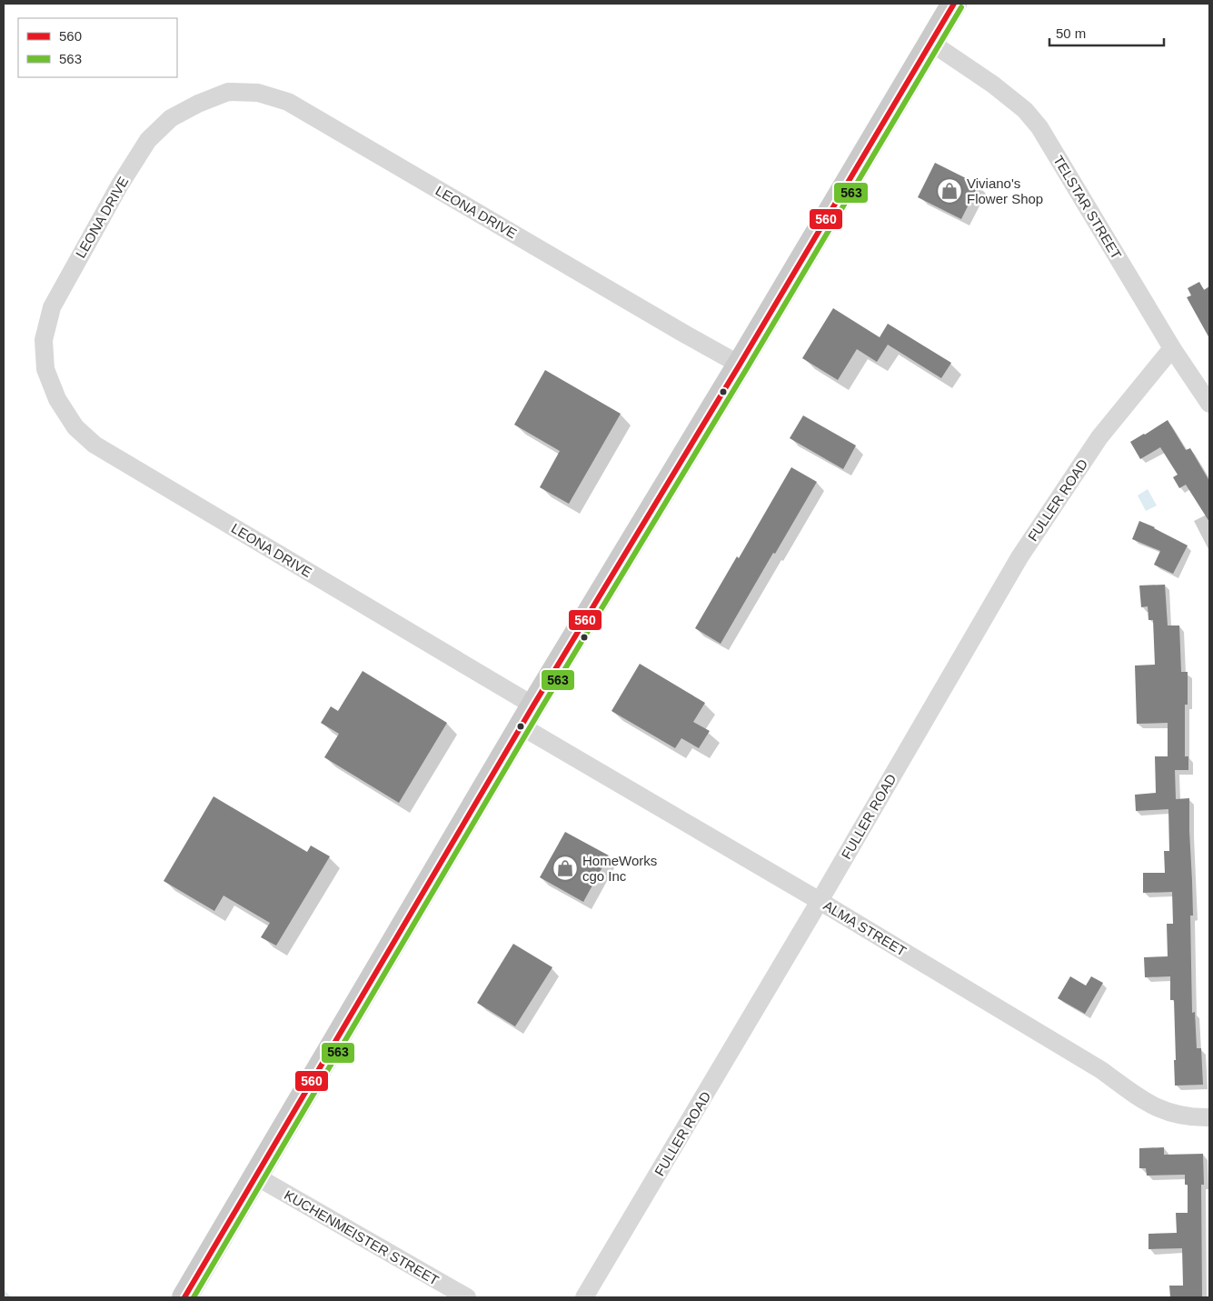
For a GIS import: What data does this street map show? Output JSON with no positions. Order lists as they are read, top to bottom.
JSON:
{
  "streets": {
    "street": [
      "TELSTAR STREET",
      "LEONA DRIVE",
      "FULLER ROAD",
      "ALMA STREET",
      "KUCHENMEISTER STREET"
    ]
  },
  "crossings": [
    ["TELSTAR STREET", "FULLER ROAD"],
    ["FULLER ROAD", "ALMA STREET"]
  ],
  "places": {
    "shop": ["Viviano's Flower Shop", "HomeWorks cgo Inc"]
  },
  "lines": ["transit line 560", "transit line 563"],
  "legend": ["560", "563"],
  "scale_bar": "50 m"
}
